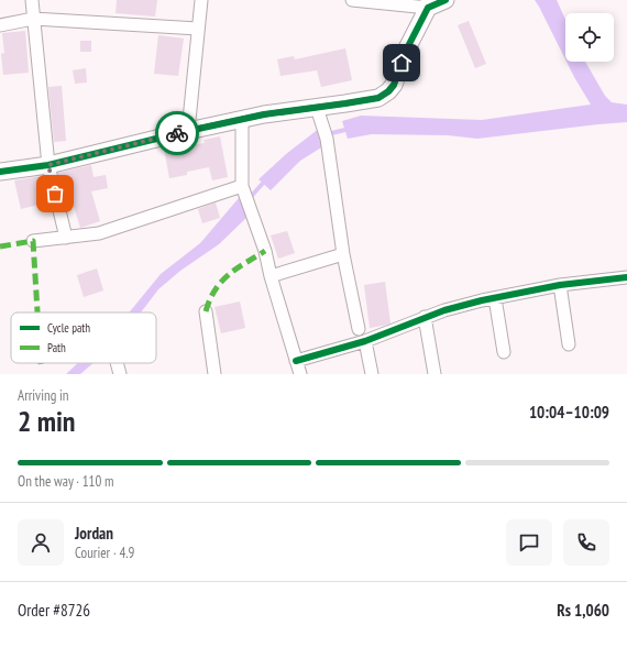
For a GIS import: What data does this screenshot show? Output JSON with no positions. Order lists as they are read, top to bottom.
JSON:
{
  "legend": ["Cycle path", "Path"],
  "page": {
    "heading": ["2 min", "Arriving in", "10:04–10:09"],
    "panel": [
      "Jordan",
      "Courier · 4.9",
      "Order #8726",
      "Rs 1,060"
    ],
    "bar": "On the way · 110 m"
  }
}
